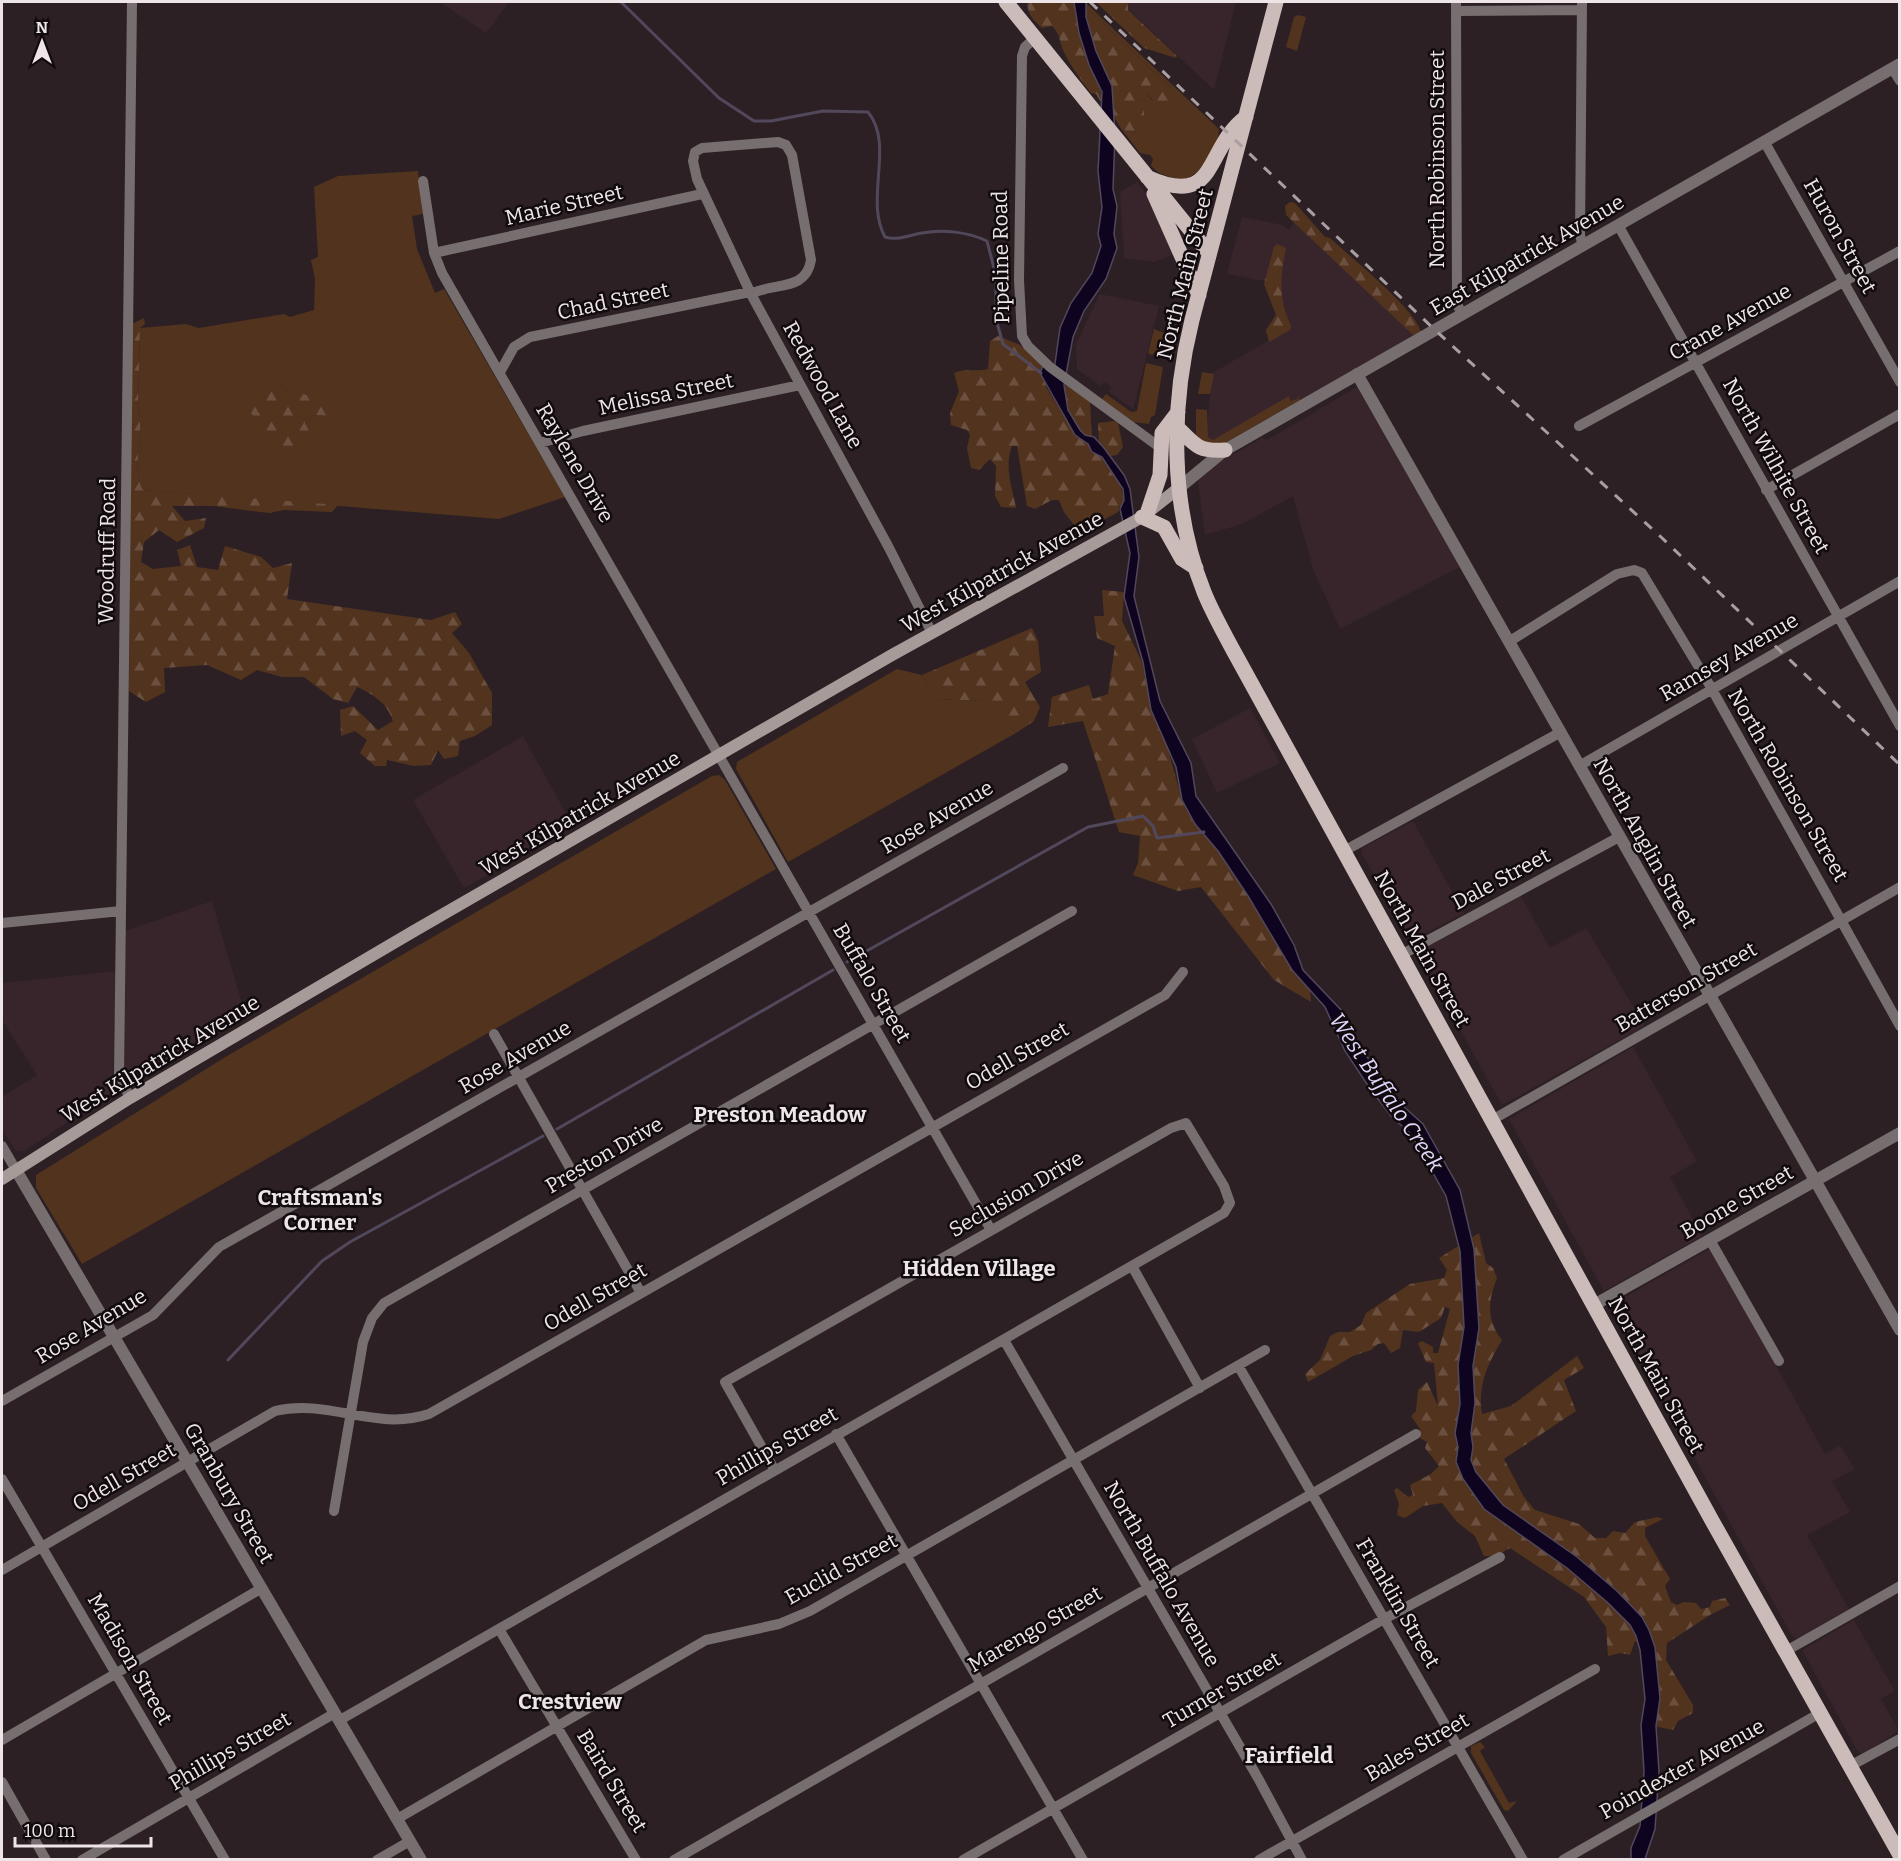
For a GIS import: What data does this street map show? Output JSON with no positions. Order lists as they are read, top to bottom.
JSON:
{
  "streets": {
    "main road": ["North Main Street", "West Kilpatrick Avenue"],
    "street": [
      "North Robinson Street",
      "Marie Street",
      "Huron Street",
      "East Kilpatrick Avenue",
      "Pipeline Road",
      "Chad Street",
      "Crane Avenue",
      "Redwood Lane",
      "Melissa Street",
      "Raylene Drive",
      "North Wilhite Street",
      "Woodruff Road",
      "Ramsey Avenue",
      "Rose Avenue",
      "North Anglin Street",
      "Dale Street",
      "Buffalo Street",
      "Batterson Street",
      "Odell Street",
      "Preston Drive",
      "Seclusion Drive",
      "Boone Street",
      "Phillips Street",
      "Granbury Street",
      "Euclid Street",
      "North Buffalo Avenue",
      "Franklin Street",
      "Marengo Street",
      "Madison Street",
      "Turner Street",
      "Bales Street",
      "Poindexter Avenue",
      "Baird Street"
    ]
  },
  "crossings": [
    ["North Robinson Street", "East Kilpatrick Avenue"],
    ["North Robinson Street", "Ramsey Avenue"],
    ["North Robinson Street", "North Anglin Street"],
    ["North Robinson Street", "Batterson Street"],
    ["Marie Street", "Redwood Lane"],
    ["Marie Street", "Raylene Drive"],
    ["Huron Street", "East Kilpatrick Avenue"],
    ["Huron Street", "Crane Avenue"],
    ["East Kilpatrick Avenue", "North Main Street"],
    ["East Kilpatrick Avenue", "North Wilhite Street"],
    ["East Kilpatrick Avenue", "West Kilpatrick Avenue"],
    ["East Kilpatrick Avenue", "North Anglin Street"],
    ["North Main Street", "West Kilpatrick Avenue"],
    ["North Main Street", "Dale Street"],
    ["North Main Street", "Batterson Street"],
    ["North Main Street", "Boone Street"],
    ["North Main Street", "Poindexter Avenue"],
    ["Chad Street", "Redwood Lane"],
    ["Chad Street", "Raylene Drive"],
    ["Crane Avenue", "North Wilhite Street"],
    ["Redwood Lane", "Melissa Street"],
    ["Redwood Lane", "West Kilpatrick Avenue"],
    ["Melissa Street", "Raylene Drive"],
    ["Raylene Drive", "West Kilpatrick Avenue"],
    ["Raylene Drive", "Buffalo Street"],
    ["North Wilhite Street", "Ramsey Avenue"],
    ["Woodruff Road", "West Kilpatrick Avenue"],
    ["West Kilpatrick Avenue", "Buffalo Street"],
    ["West Kilpatrick Avenue", "Granbury Street"],
    ["Ramsey Avenue", "North Anglin Street"],
    ["Rose Avenue", "Buffalo Street"],
    ["Rose Avenue", "Granbury Street"],
    ["North Anglin Street", "Dale Street"],
    ["North Anglin Street", "Batterson Street"],
    ["North Anglin Street", "Boone Street"],
    ["Buffalo Street", "Odell Street"],
    ["Buffalo Street", "Preston Drive"],
    ["Buffalo Street", "Seclusion Drive"],
    ["Odell Street", "Preston Drive"],
    ["Odell Street", "Granbury Street"],
    ["Odell Street", "Madison Street"],
    ["Seclusion Drive", "Phillips Street"],
    ["Phillips Street", "Granbury Street"],
    ["Phillips Street", "North Buffalo Avenue"],
    ["Phillips Street", "Madison Street"],
    ["Phillips Street", "Baird Street"],
    ["Granbury Street", "Euclid Street"],
    ["Euclid Street", "North Buffalo Avenue"],
    ["Euclid Street", "Franklin Street"],
    ["Euclid Street", "Baird Street"],
    ["North Buffalo Avenue", "Marengo Street"],
    ["North Buffalo Avenue", "Turner Street"],
    ["North Buffalo Avenue", "Bales Street"],
    ["Franklin Street", "Marengo Street"],
    ["Franklin Street", "Turner Street"],
    ["Franklin Street", "Bales Street"]
  ],
  "districts": [
    "Preston Meadow",
    "Craftsman's Corner",
    "Hidden Village",
    "Crestview",
    "Fairfield"
  ],
  "water": ["West Buffalo Creek"],
  "scale_bar": "100 m",
  "north": "top"
}
